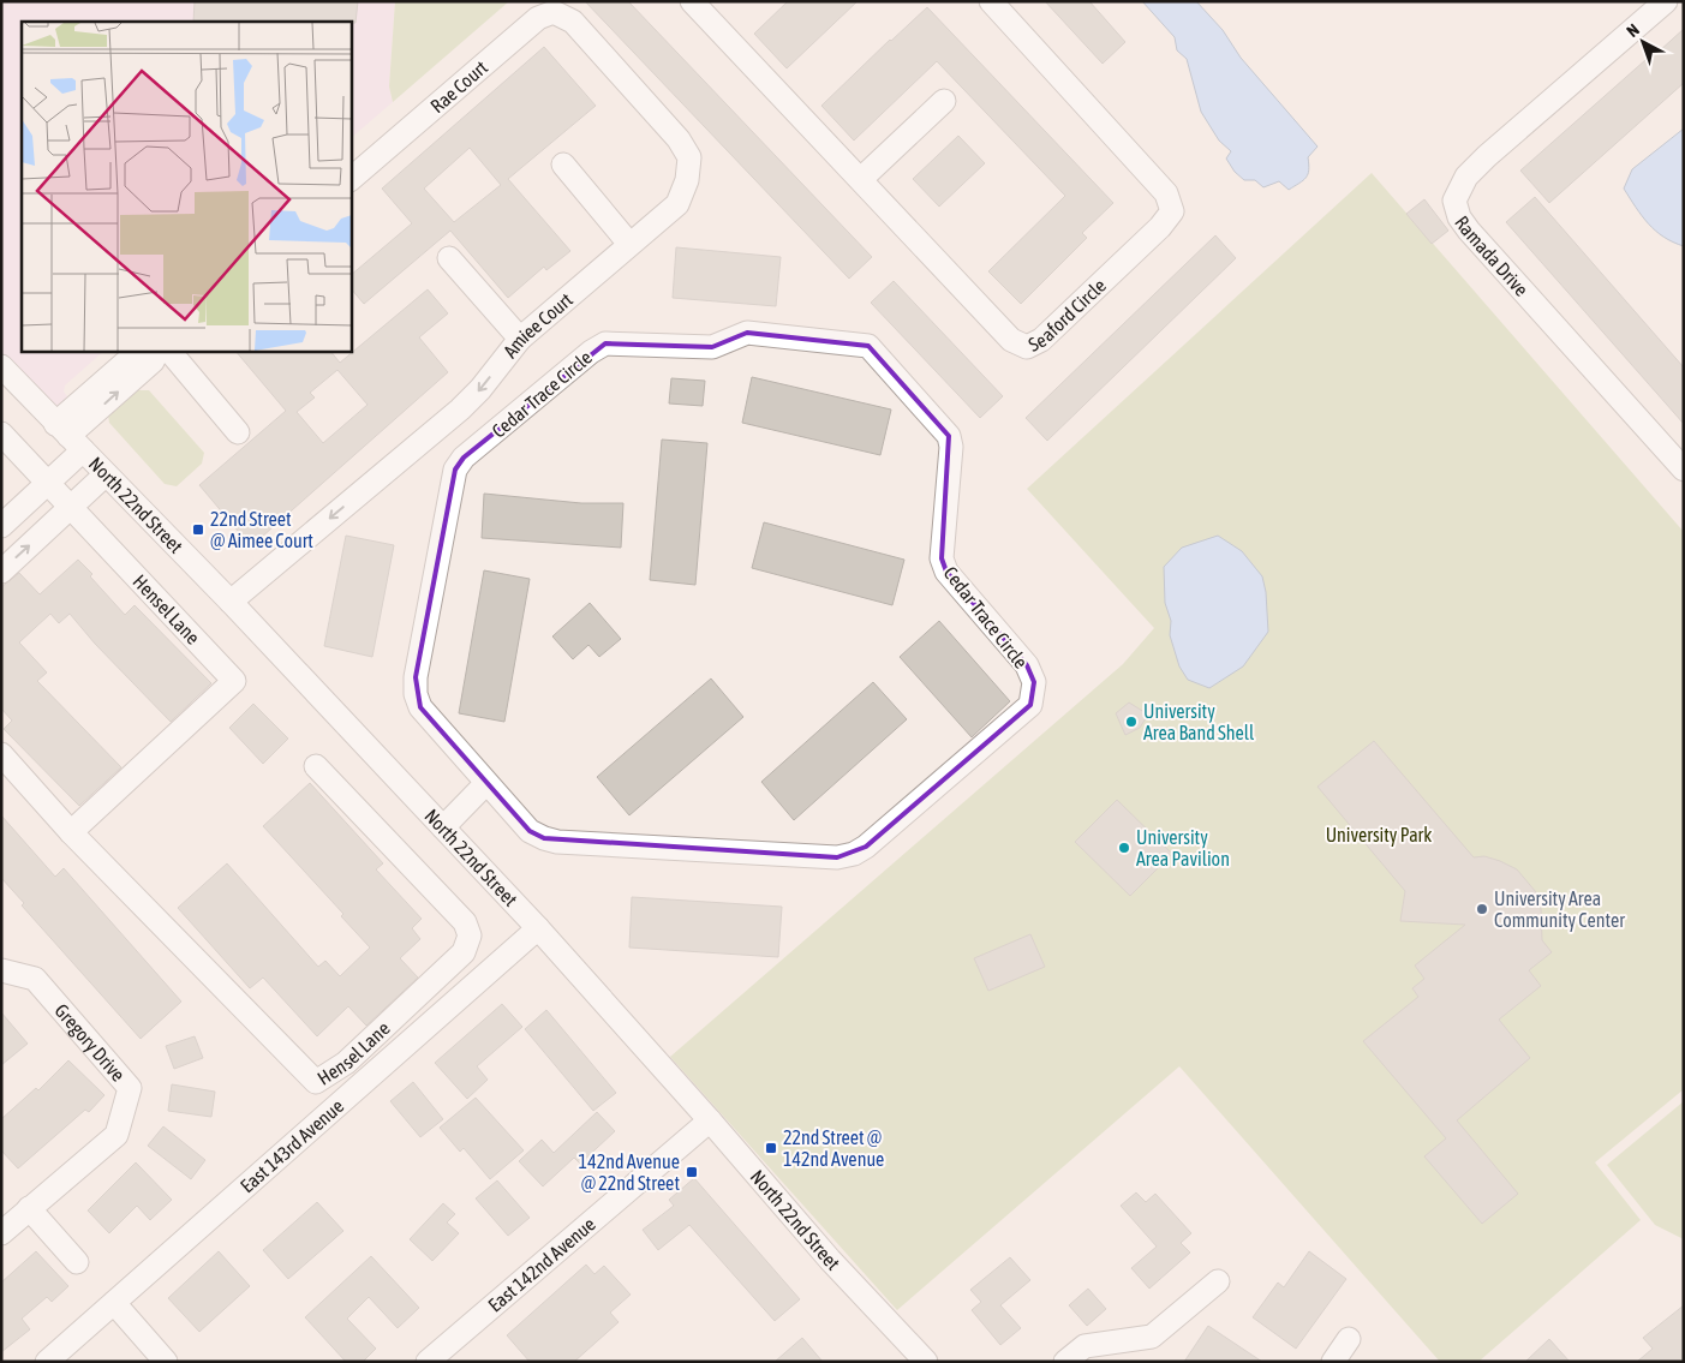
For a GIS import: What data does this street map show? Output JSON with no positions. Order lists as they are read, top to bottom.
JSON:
{
  "streets": {
    "street": [
      "Rae Court",
      "Ramada Drive",
      "Seaford Circle",
      "Amiee Court",
      "Cedar Trace Circle",
      "North 22nd Street",
      "Hensel Lane",
      "Gregory Drive",
      "East 143rd Avenue",
      "East 142nd Avenue"
    ]
  },
  "crossings": [
    ["Rae Court", "Amiee Court"],
    ["Amiee Court", "North 22nd Street"],
    ["North 22nd Street", "East 143rd Avenue"],
    ["North 22nd Street", "East 142nd Avenue"]
  ],
  "one_way": ["Amiee Court"],
  "parks": ["University Park"],
  "places": {
    "transit": ["22nd Street @ Aimee Court", "22nd Street @ 142nd Avenue", "142nd Avenue @ 22nd Street"],
    "other": ["University Area Band Shell", "University Area Pavilion", "University Area Community Center"]
  },
  "north": "top left"
}
